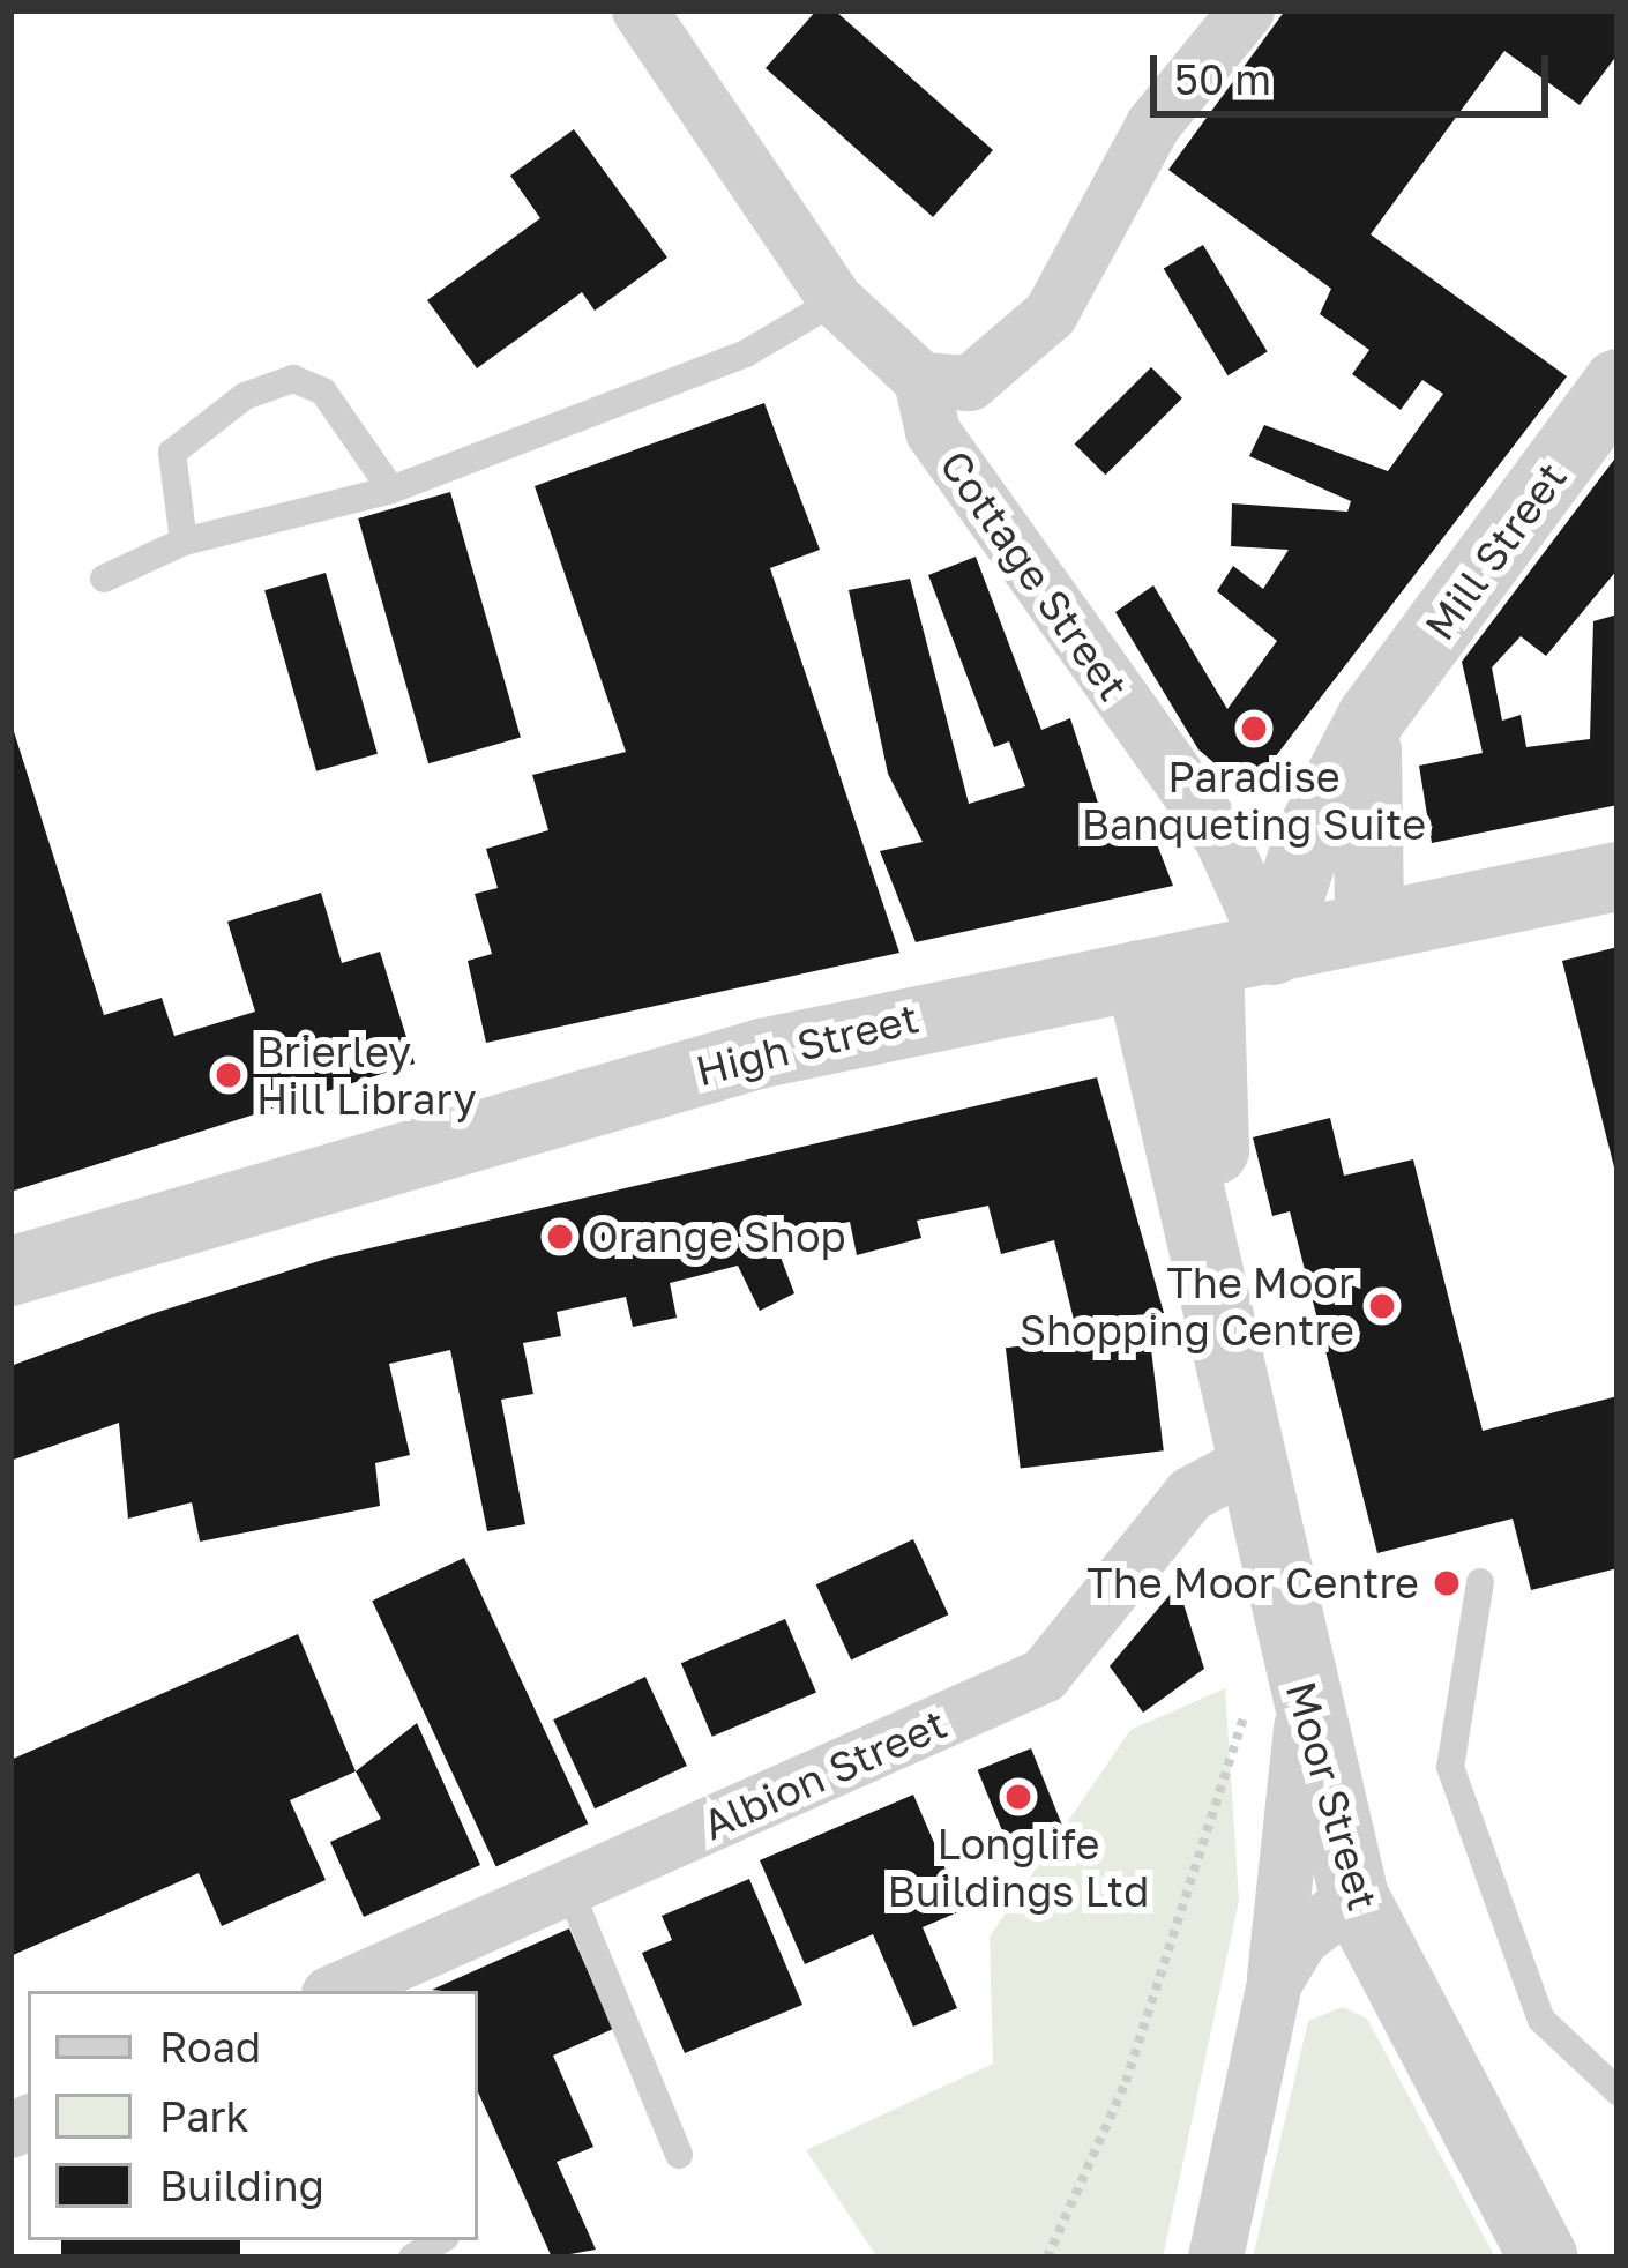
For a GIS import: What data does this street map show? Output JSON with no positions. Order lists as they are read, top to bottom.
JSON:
{
  "streets": {
    "street": [
      "Mill Street",
      "Cottage Street",
      "High Street",
      "Albion Street",
      "Moor Street"
    ]
  },
  "crossings": [
    ["Mill Street", "Cottage Street"],
    ["Mill Street", "High Street"],
    ["Mill Street", "Moor Street"],
    ["Cottage Street", "High Street"],
    ["Cottage Street", "Moor Street"],
    ["High Street", "Moor Street"],
    ["Albion Street", "Moor Street"]
  ],
  "places": [
    "Paradise Banqueting Suite",
    "Brierley Hill Library",
    "Orange Shop",
    "The Moor Shopping Centre",
    "The Moor Centre",
    "Longlife Buildings Ltd"
  ],
  "legend": ["Road", "Park", "Building"],
  "scale_bar": "50 m"
}
